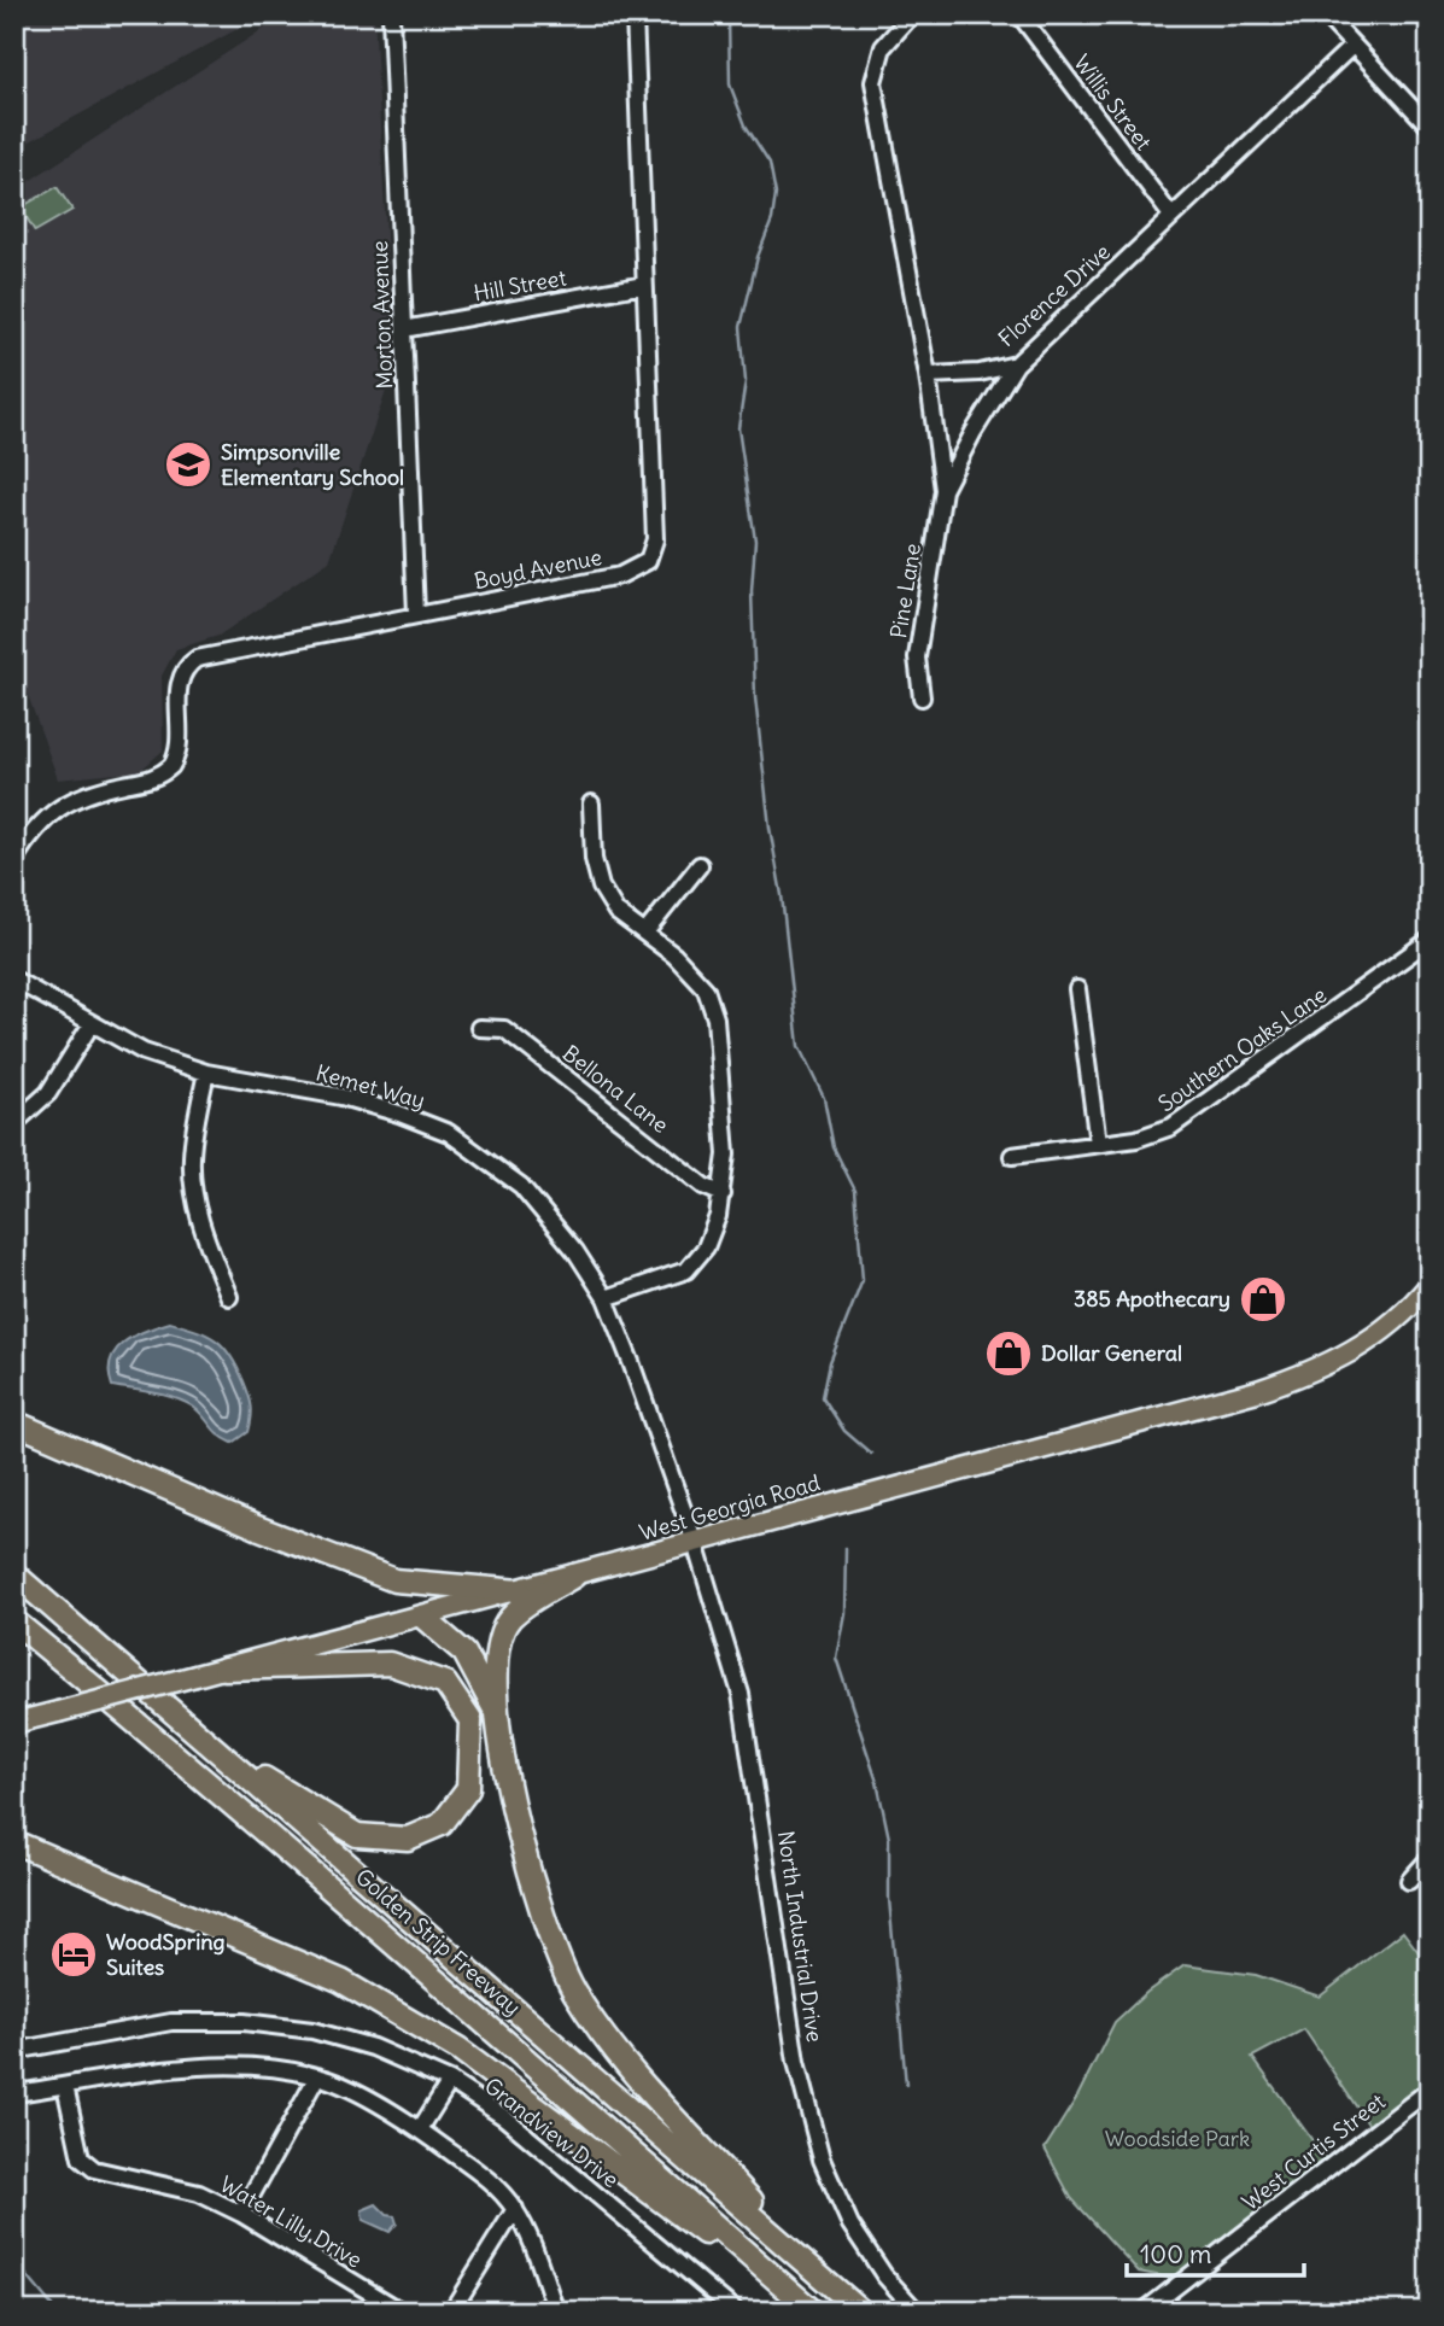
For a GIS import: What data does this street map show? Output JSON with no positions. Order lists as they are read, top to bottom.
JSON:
{
  "streets": {
    "highway": ["Golden Strip Freeway"],
    "main road": ["West Georgia Road"],
    "street": [
      "Willis Street",
      "Hill Street",
      "Florence Drive",
      "Morton Avenue",
      "Boyd Avenue",
      "Pine Lane",
      "Southern Oaks Lane",
      "Kemet Way",
      "Bellona Lane",
      "North Industrial Drive",
      "Grandview Drive",
      "West Curtis Street",
      "Water Lilly Drive"
    ]
  },
  "crossings": [
    ["Willis Street", "Florence Drive"],
    ["Hill Street", "Morton Avenue"],
    ["Hill Street", "Boyd Avenue"],
    ["Florence Drive", "Pine Lane"],
    ["Morton Avenue", "Boyd Avenue"],
    ["Kemet Way", "West Georgia Road"],
    ["Kemet Way", "North Industrial Drive"],
    ["West Georgia Road", "North Industrial Drive"]
  ],
  "parks": ["Woodside Park"],
  "places": {
    "school or university": ["Simpsonville Elementary School"],
    "shop": ["385 Apothecary", "Dollar General"],
    "hotel": ["WoodSpring Suites"]
  },
  "scale_bar": "100 m"
}
